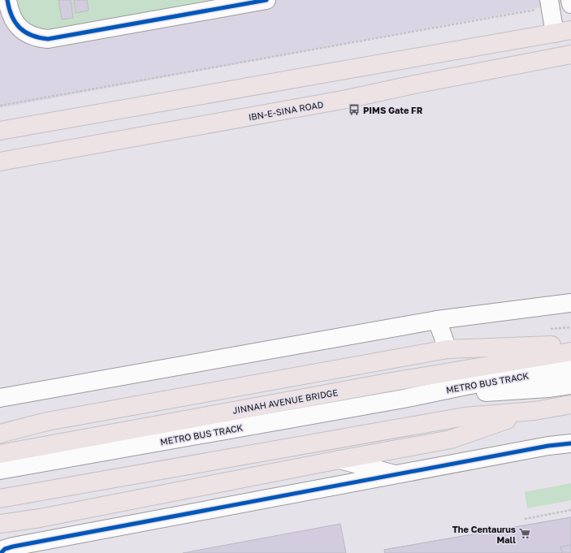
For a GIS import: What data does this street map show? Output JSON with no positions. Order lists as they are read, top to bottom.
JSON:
{
  "streets": {
    "main road": ["IBN-E-SINA ROAD", "JINNAH AVENUE BRIDGE"],
    "street": ["METRO BUS TRACK"]
  },
  "places": {
    "bus stop": ["PIMS Gate FR"],
    "supermarket": ["The Centaurus Mall"]
  }
}
